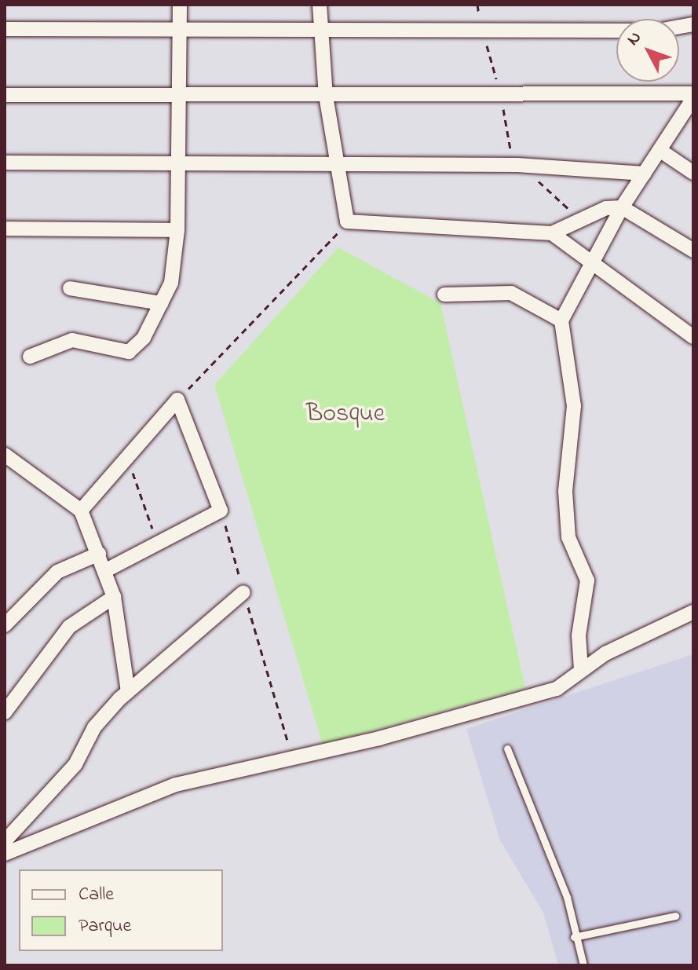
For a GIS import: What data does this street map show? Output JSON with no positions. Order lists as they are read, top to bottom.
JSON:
{
  "parks": ["Bosque"],
  "legend": ["Calle", "Parque"],
  "north": "top left"
}
